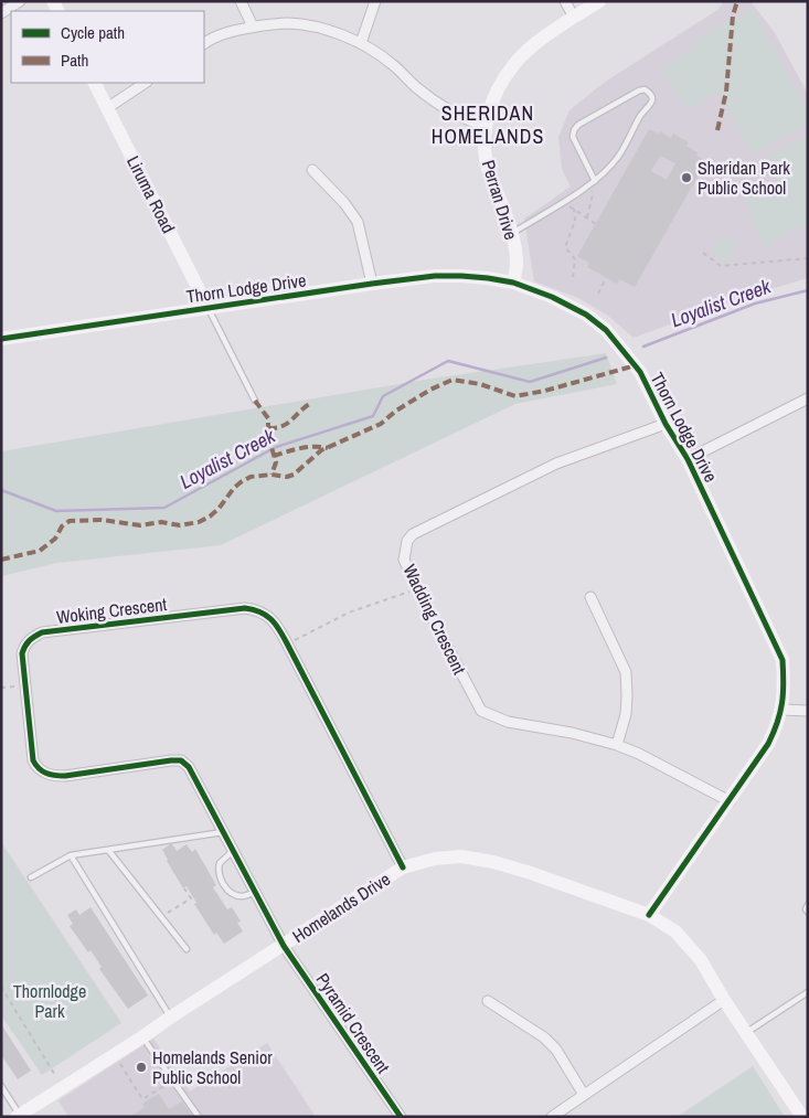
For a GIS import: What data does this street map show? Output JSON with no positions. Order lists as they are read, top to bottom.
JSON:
{
  "streets": {
    "street": [
      "Liruma Road",
      "Perran Drive",
      "Thorn Lodge Drive",
      "Woking Crescent",
      "Wadding Crescent",
      "Homelands Drive",
      "Pyramid Crescent"
    ]
  },
  "crossings": [
    ["Liruma Road", "Thorn Lodge Drive"],
    ["Perran Drive", "Thorn Lodge Drive"],
    ["Thorn Lodge Drive", "Wadding Crescent"],
    ["Thorn Lodge Drive", "Homelands Drive"],
    ["Woking Crescent", "Homelands Drive"],
    ["Woking Crescent", "Pyramid Crescent"],
    ["Homelands Drive", "Pyramid Crescent"]
  ],
  "districts": ["SHERIDAN HOMELANDS"],
  "water": ["Loyalist Creek"],
  "parks": ["Thornlodge Park"],
  "places": ["Sheridan Park Public School", "Homelands Senior Public School"],
  "legend": ["Cycle path", "Path"]
}
